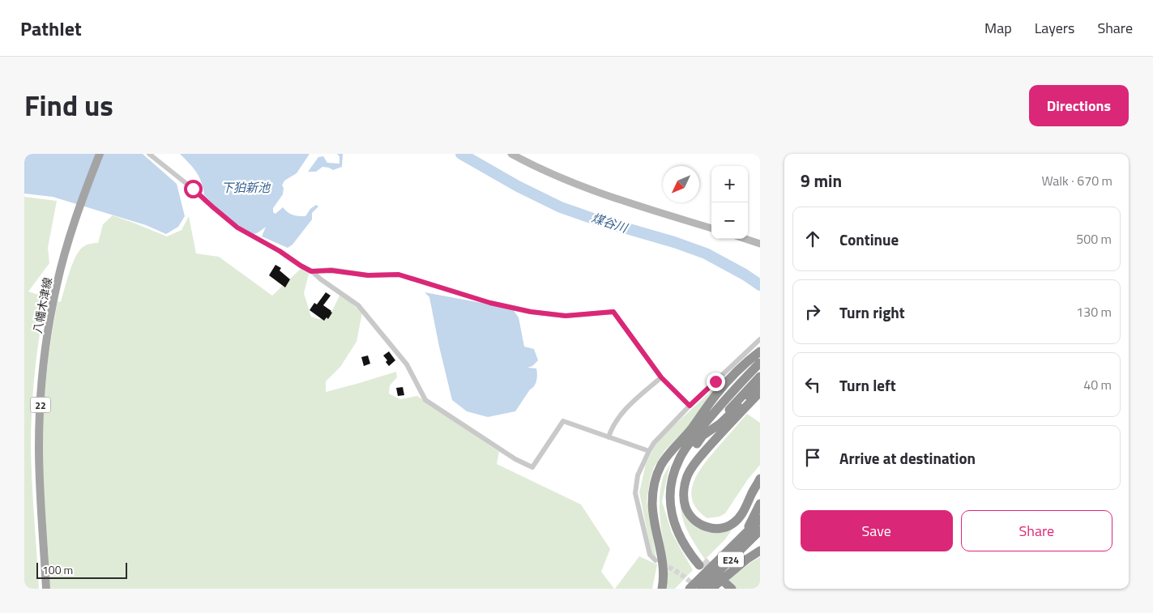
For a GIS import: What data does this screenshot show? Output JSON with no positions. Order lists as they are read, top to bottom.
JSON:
{
  "streets": {
    "highway": ["E24"],
    "main road": ["八幡木津線", "22"]
  },
  "water": ["下狛新池", "煤谷川"],
  "scale_bar": "100 m",
  "north": "bottom left",
  "page": {
    "header": "Pathlet",
    "nav": ["Map", "Layers", "Share"],
    "title": "Find us",
    "buttons": [
      "Directions",
      ["Save", "Share"]
    ],
    "heading": ["9 min", "Walk · 670 m"],
    "map_buttons": ["+", "−"],
    "list": [
      ["Continue", "500 m"],
      ["Turn right", "130 m"],
      ["Turn left", "40 m"],
      "Arrive at destination"
    ],
    "scale": "100 m"
  }
}
